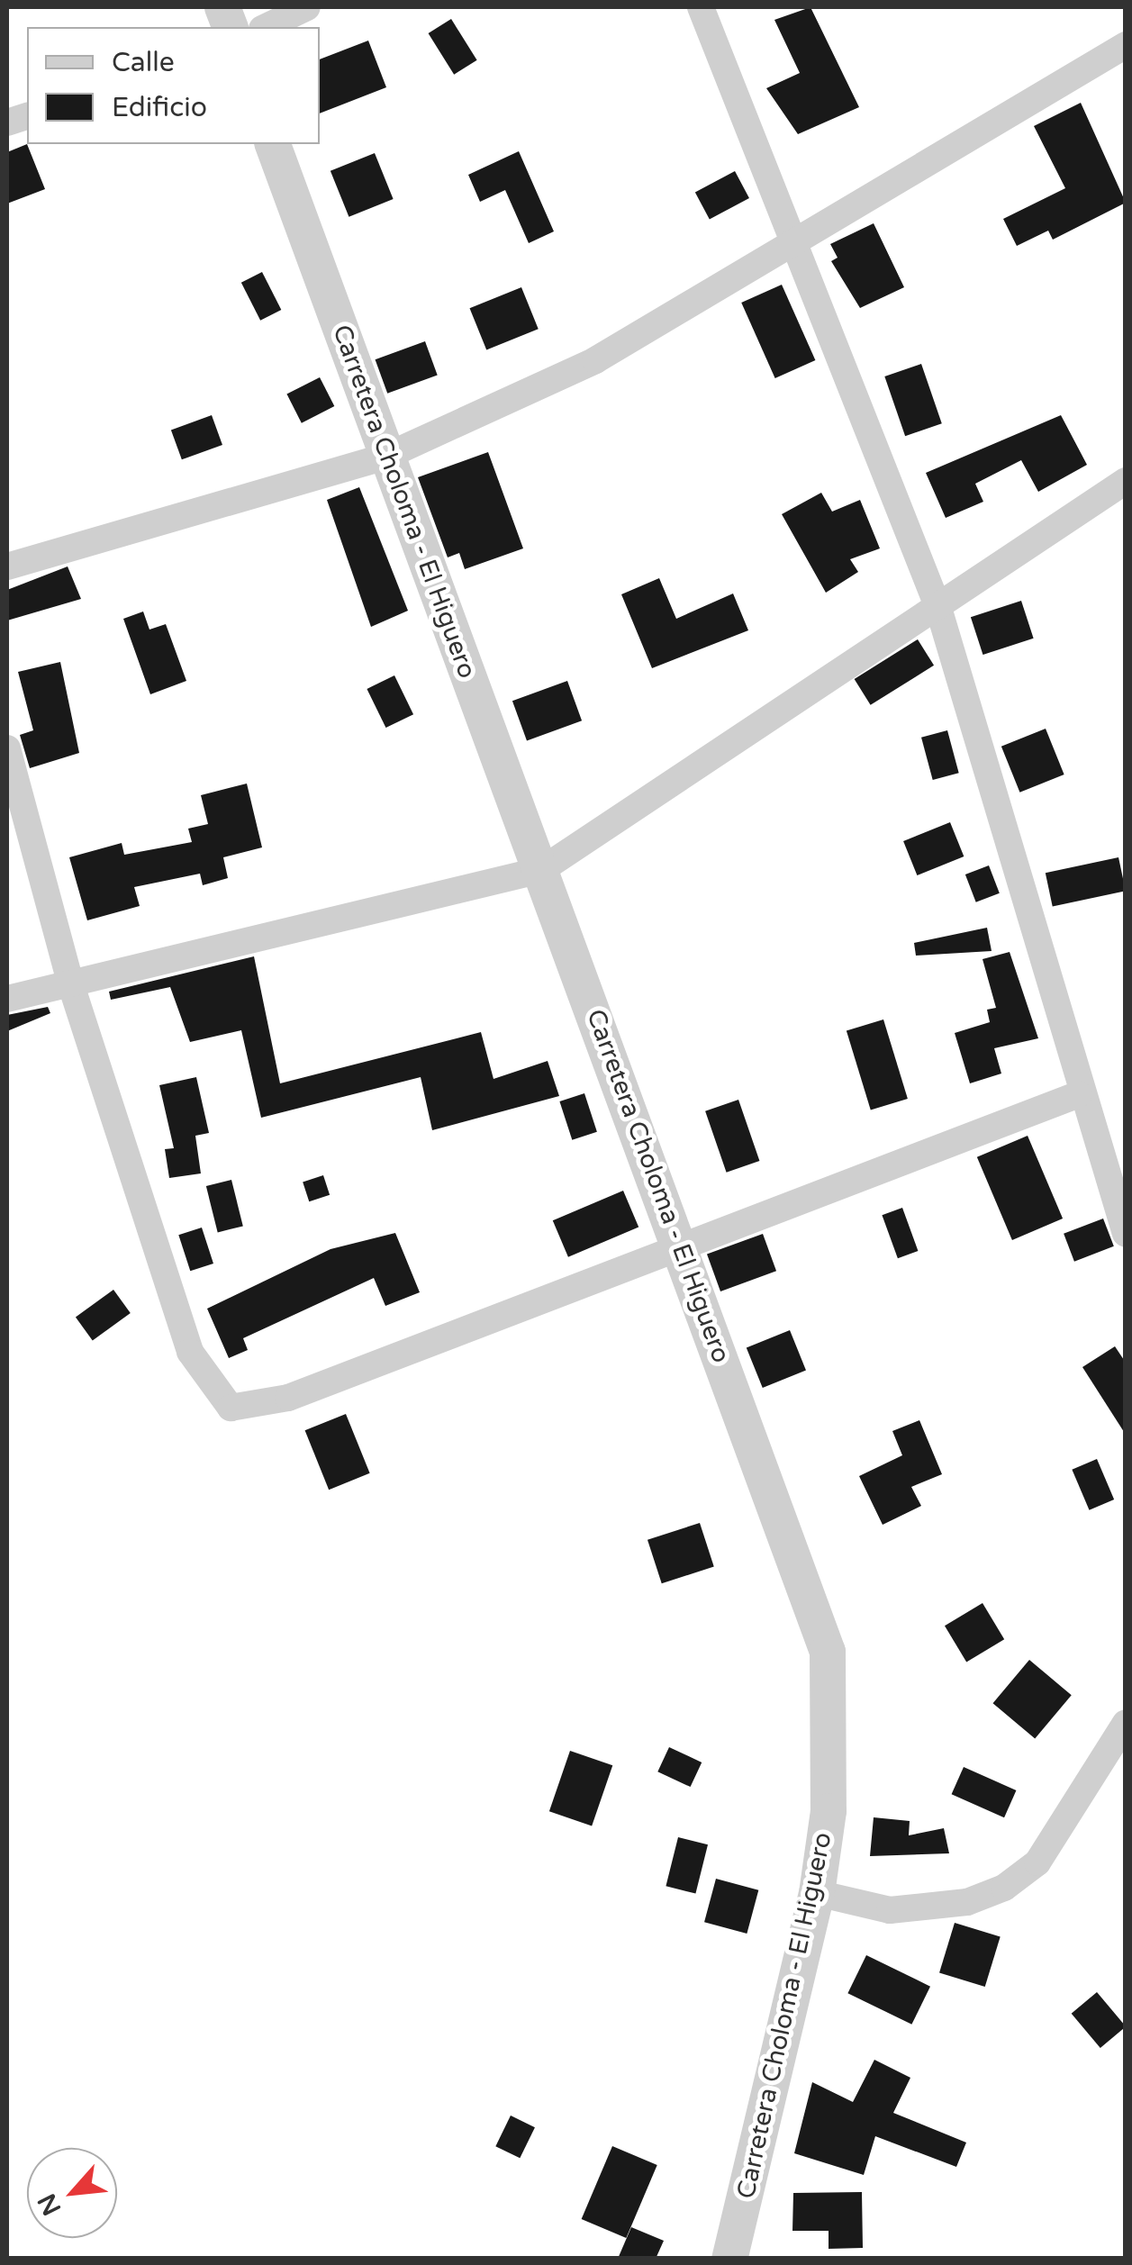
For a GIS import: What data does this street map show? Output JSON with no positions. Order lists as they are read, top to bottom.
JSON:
{
  "streets": {
    "street": ["Carretera Choloma - El Higuero"]
  },
  "legend": ["Calle", "Edificio"],
  "north": "bottom left"
}
